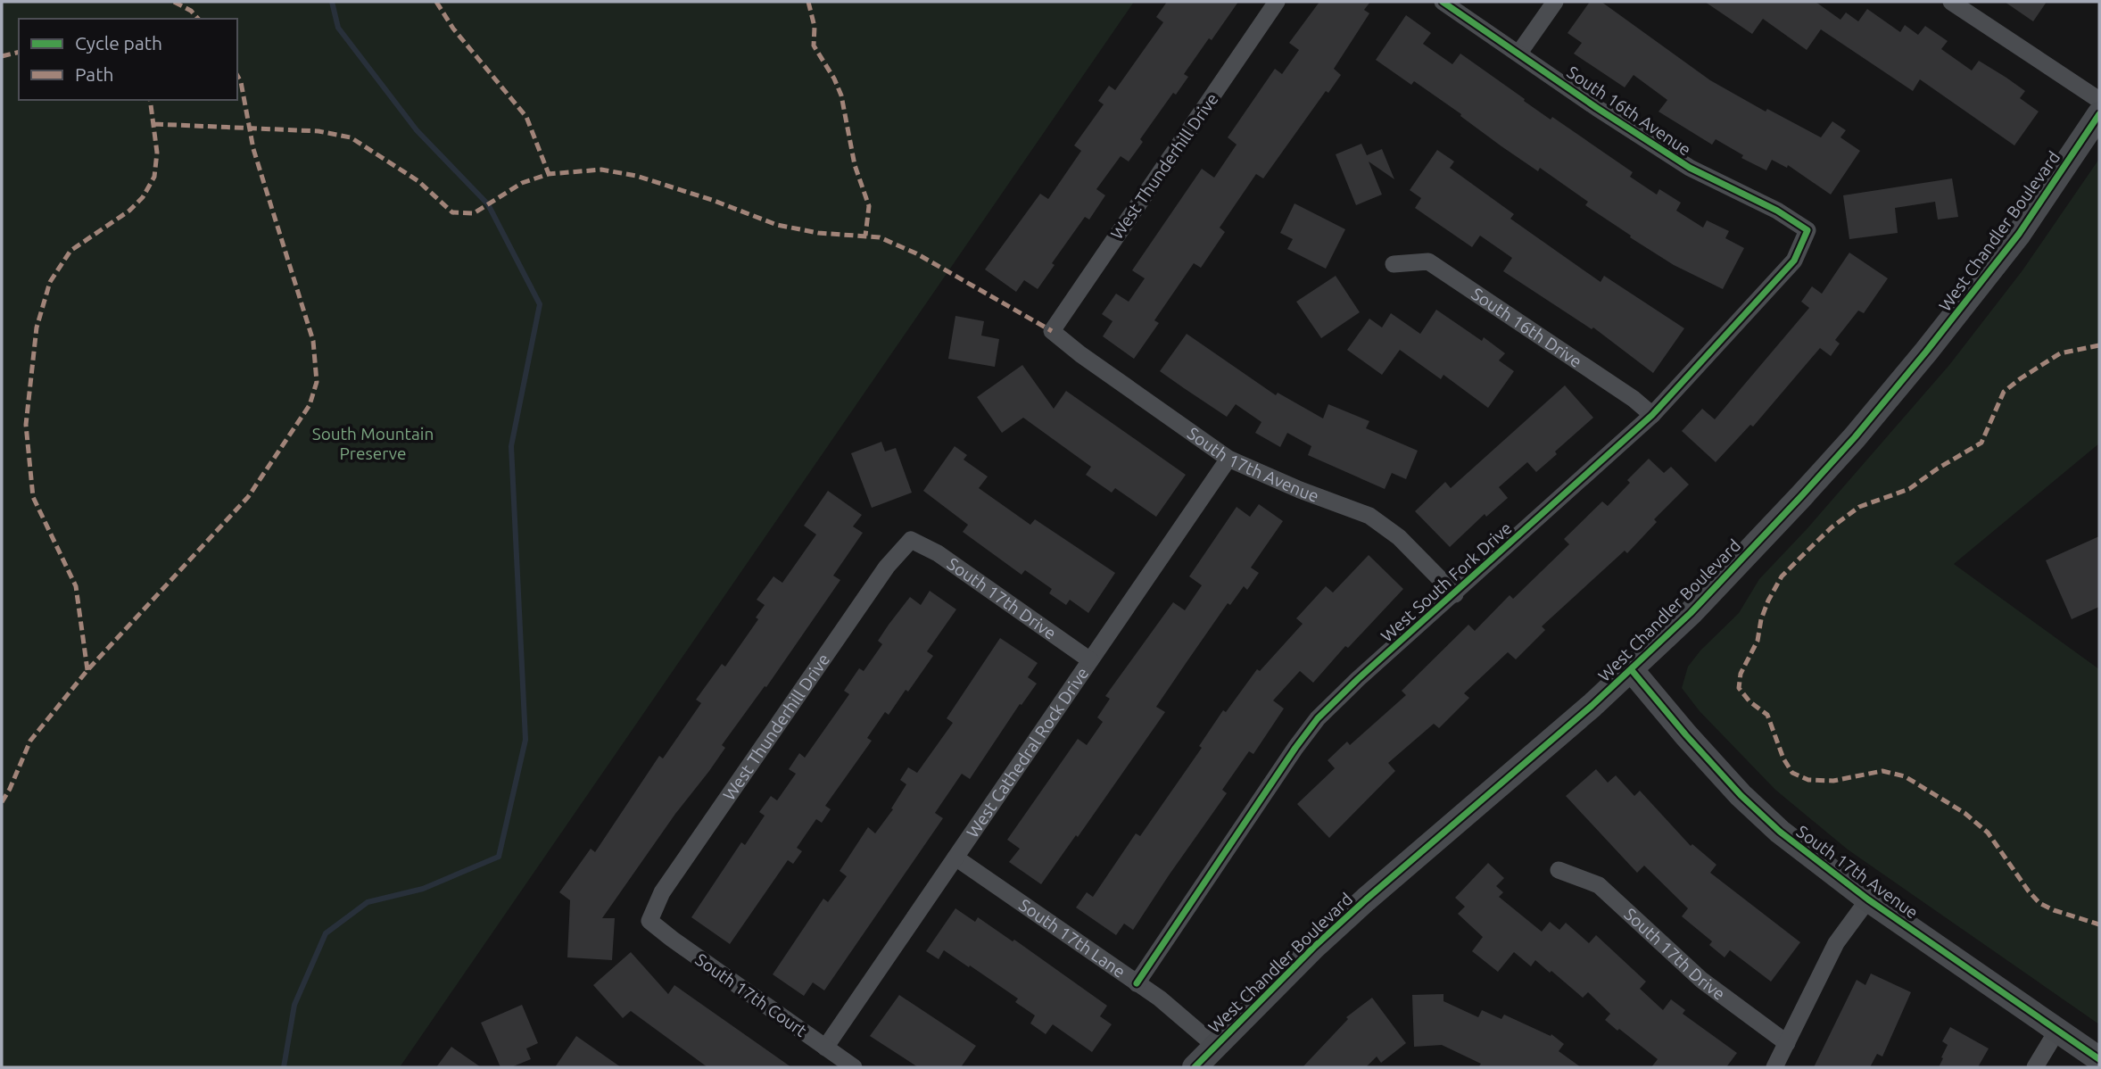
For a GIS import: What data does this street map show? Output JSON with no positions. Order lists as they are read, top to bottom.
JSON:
{
  "streets": {
    "main road": ["West Chandler Boulevard", "South 17th Avenue"],
    "street": [
      "South 16th Avenue",
      "West Thunderhill Drive",
      "South 16th Drive",
      "West South Fork Drive",
      "South 17th Drive",
      "West Cathedral Rock Drive",
      "South 17th Lane",
      "South 17th Court"
    ]
  },
  "crossings": [
    ["South 16th Avenue", "West South Fork Drive"],
    ["West Thunderhill Drive", "South 17th Avenue"],
    ["West Thunderhill Drive", "South 17th Drive"],
    ["West Thunderhill Drive", "South 17th Court"],
    ["West Chandler Boulevard", "South 17th Avenue"],
    ["West Chandler Boulevard", "South 17th Lane"],
    ["South 16th Drive", "West South Fork Drive"],
    ["South 17th Avenue", "West South Fork Drive"],
    ["South 17th Avenue", "West Cathedral Rock Drive"],
    ["West South Fork Drive", "South 17th Lane"],
    ["South 17th Drive", "West Cathedral Rock Drive"],
    ["West Cathedral Rock Drive", "South 17th Lane"],
    ["West Cathedral Rock Drive", "South 17th Court"]
  ],
  "parks": ["South Mountain Preserve"],
  "legend": ["Cycle path", "Path"]
}
